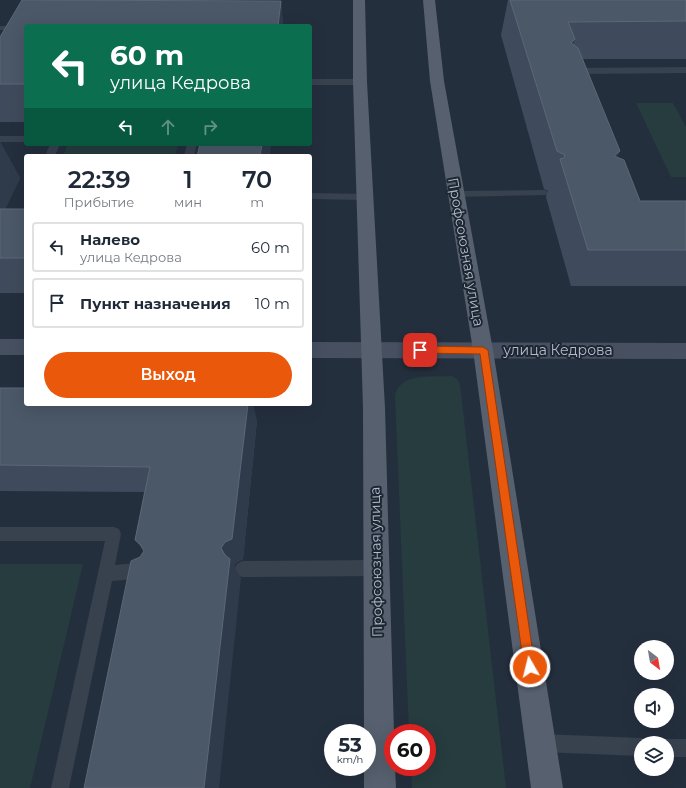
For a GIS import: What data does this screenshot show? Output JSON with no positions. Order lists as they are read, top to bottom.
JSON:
{
  "streets": {
    "main road": ["Профсоюзная улица"],
    "street": ["улица Кедрова"]
  },
  "crossings": [
    ["Профсоюзная улица", "улица Кедрова"]
  ],
  "north": "bottom right",
  "page": {
    "turn": ["60 m", "улица Кедрова"],
    "eta": [
      "22:39",
      "Прибытие",
      "1",
      "мин",
      "70",
      "m"
    ],
    "list": [
      {
        "name": "Налево",
        "note": "улица Кедрова",
        "value": "60 m"
      },
      {
        "name": "Пункт назначения",
        "value": "10 m"
      }
    ],
    "buttons": "Выход",
    "speed": "53 km/h",
    "limit": "60"
  }
}
